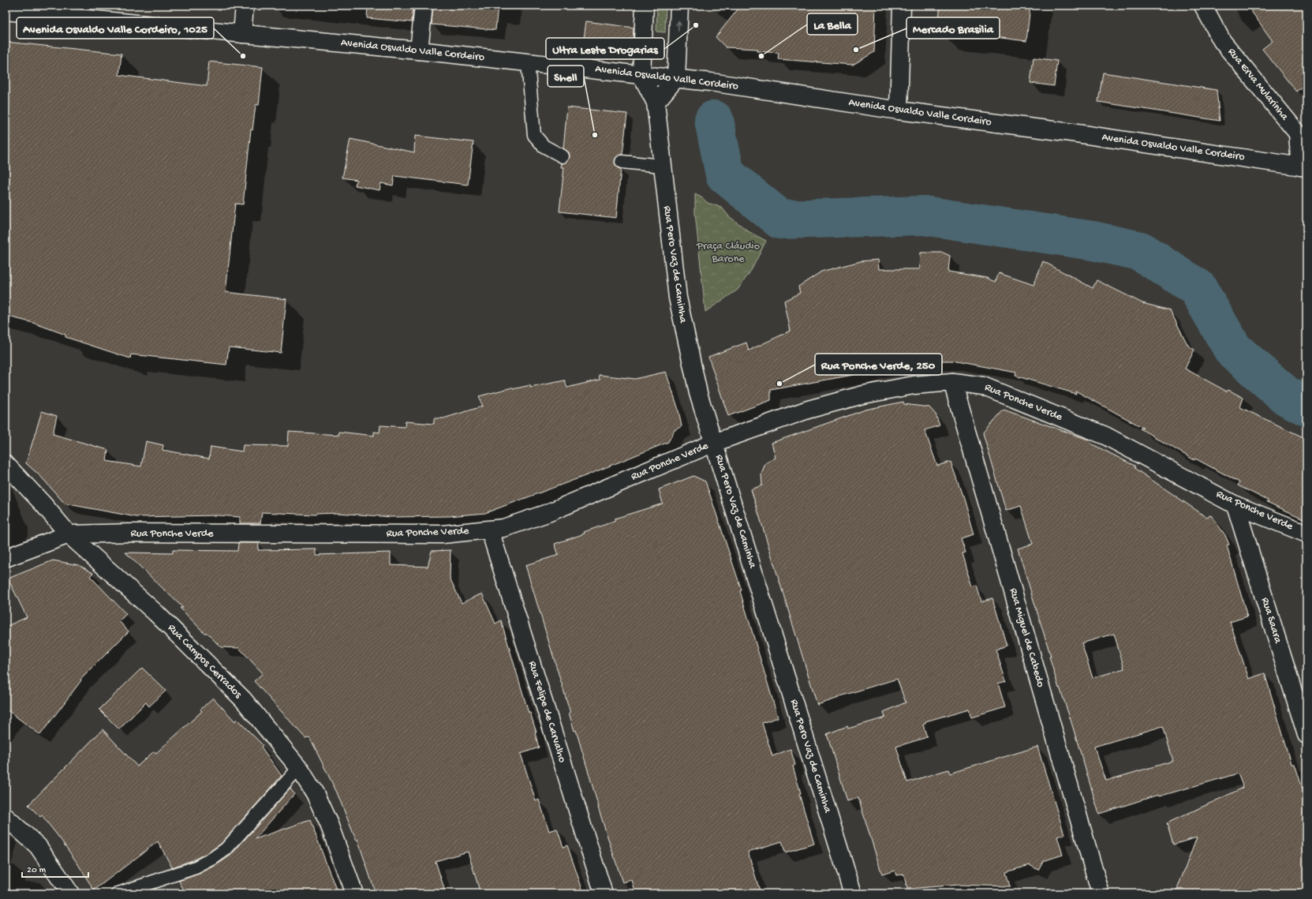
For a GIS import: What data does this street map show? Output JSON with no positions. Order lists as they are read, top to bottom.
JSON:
{
  "streets": {
    "street": [
      "Avenida Osvaldo Valle Cordeiro",
      "Rua Erva Mularinha",
      "Rua Pero Vaz de Caminha",
      "Rua Ponche Verde",
      "Rua Saara",
      "Rua Miguel de Cabedo",
      "Rua Campos Cerrados",
      "Rua Felipe de Carvalho"
    ]
  },
  "crossings": [
    ["Avenida Osvaldo Valle Cordeiro", "Rua Erva Mularinha"],
    ["Avenida Osvaldo Valle Cordeiro", "Rua Pero Vaz de Caminha"],
    ["Rua Pero Vaz de Caminha", "Rua Ponche Verde"],
    ["Rua Ponche Verde", "Rua Saara"],
    ["Rua Ponche Verde", "Rua Miguel de Cabedo"],
    ["Rua Ponche Verde", "Rua Campos Cerrados"],
    ["Rua Ponche Verde", "Rua Felipe de Carvalho"]
  ],
  "parks": ["Praça Cláudio Barone"],
  "places": [
    "Ultra Leste Drogarias",
    "Mercado Brasilia",
    "Avenida Osvaldo Valle Cordeiro, 1025",
    "La Bella",
    "Shell",
    "Rua Ponche Verde, 250"
  ],
  "scale_bar": "20 m"
}
